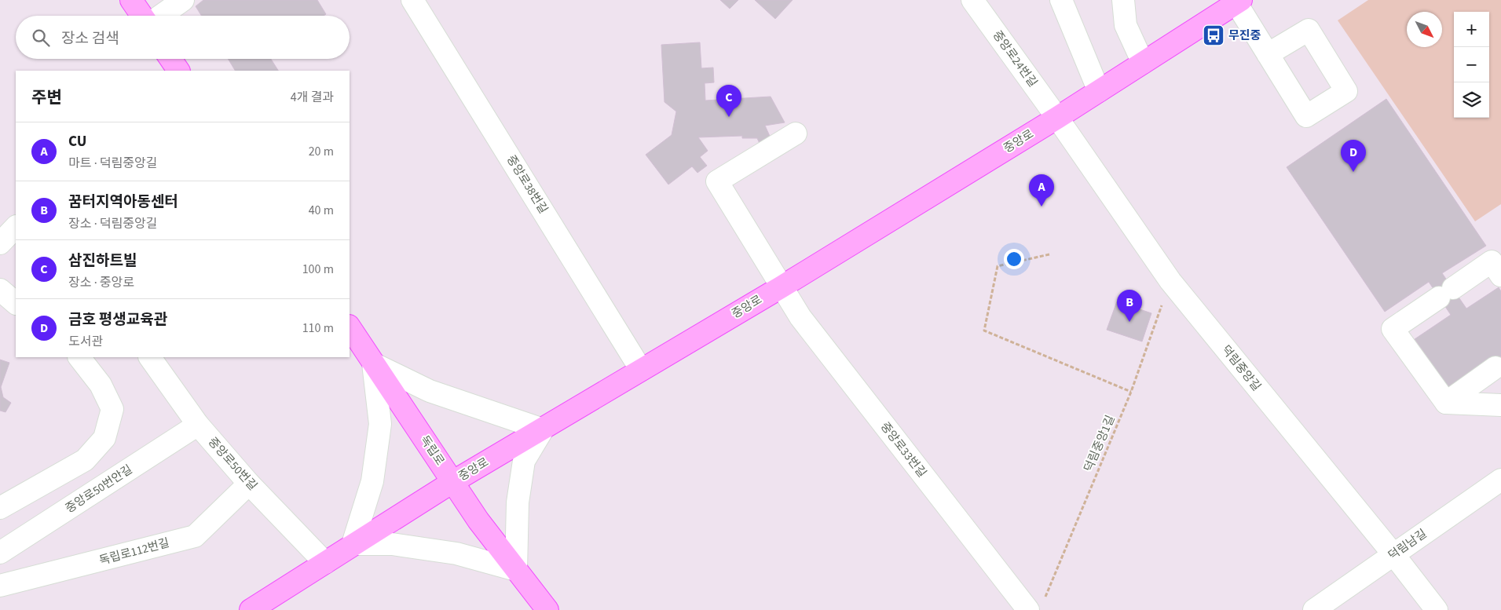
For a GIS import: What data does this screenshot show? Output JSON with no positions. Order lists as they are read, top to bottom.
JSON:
{
  "streets": {
    "main road": ["중앙로", "독립로"],
    "street": [
      "중앙로24번길",
      "중앙로38번길",
      "덕림중앙길",
      "중앙로33번길",
      "중앙로50번길",
      "중앙로50번안길",
      "덕림남길",
      "독립로112번길"
    ],
    "path": ["덕림중앙1길"]
  },
  "crossings": [
    ["중앙로24번길", "중앙로"],
    ["중앙로24번길", "덕림중앙길"],
    ["중앙로", "중앙로38번길"],
    ["중앙로", "덕림중앙길"],
    ["중앙로", "중앙로33번길"],
    ["중앙로", "독립로"],
    ["중앙로", "중앙로50번길"],
    ["덕림중앙길", "덕림중앙1길"],
    ["덕림중앙길", "덕림남길"],
    ["덕림중앙1길", "중앙로33번길"],
    ["중앙로50번길", "중앙로50번안길"],
    ["중앙로50번길", "독립로112번길"]
  ],
  "places": {
    "bus stop": ["무진중"]
  },
  "north": "bottom right",
  "page": {
    "map_buttons": ["+", "−"],
    "search": "장소 검색",
    "heading": ["주변", "4개 결과"],
    "pins": [
      "C",
      "D",
      "A",
      "B"
    ],
    "list": [
      {
        "mark": "A",
        "name": "CU",
        "note": "마트 · 덕림중앙길",
        "value": "20 m"
      },
      {
        "mark": "B",
        "name": "꿈터지역아동센터",
        "note": "장소 · 덕림중앙길",
        "value": "40 m"
      },
      {
        "mark": "C",
        "name": "삼진하트빌",
        "note": "장소 · 중앙로",
        "value": "100 m"
      },
      {
        "mark": "D",
        "name": "금호 평생교육관",
        "note": "도서관",
        "value": "110 m"
      }
    ]
  }
}
